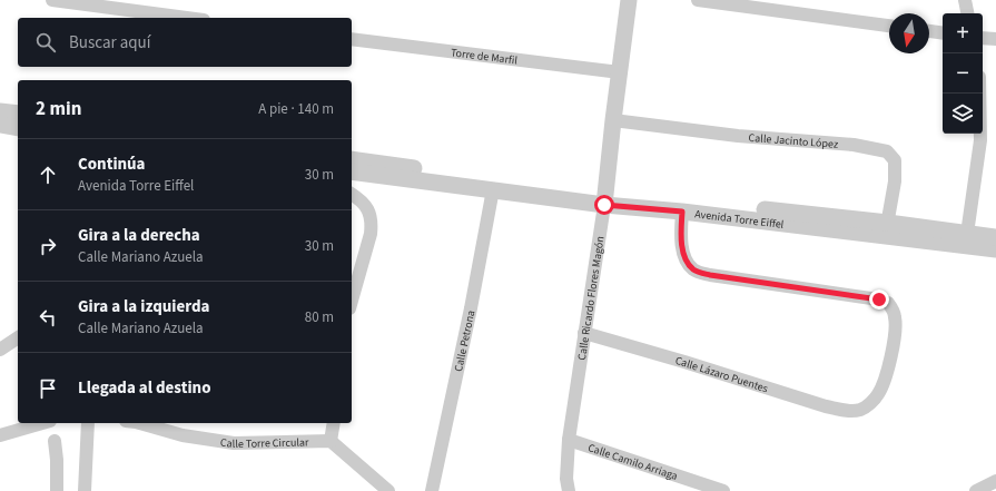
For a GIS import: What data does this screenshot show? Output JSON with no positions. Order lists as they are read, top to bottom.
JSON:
{
  "streets": {
    "street": [
      "Torre de Marfil",
      "Calle Jacinto López",
      "Avenida Torre Eiffel",
      "Calle Ricardo Flores Magón",
      "Calle Petrona",
      "Calle Lázaro Puentes",
      "Calle Torre Circular",
      "Calle Camilo Arriaga"
    ]
  },
  "crossings": [
    ["Torre de Marfil", "Calle Ricardo Flores Magón"],
    ["Calle Jacinto López", "Avenida Torre Eiffel"],
    ["Calle Jacinto López", "Calle Ricardo Flores Magón"],
    ["Avenida Torre Eiffel", "Calle Ricardo Flores Magón"],
    ["Avenida Torre Eiffel", "Calle Petrona"],
    ["Avenida Torre Eiffel", "Calle Lázaro Puentes"],
    ["Calle Ricardo Flores Magón", "Calle Lázaro Puentes"],
    ["Calle Ricardo Flores Magón", "Calle Camilo Arriaga"]
  ],
  "north": "bottom",
  "page": {
    "map_buttons": ["+", "−"],
    "search": "Buscar aquí",
    "heading": ["2 min", "A pie · 140 m"],
    "list": [
      ["Continúa", "Avenida Torre Eiffel", "30 m"],
      ["Gira a la derecha", "Calle Mariano Azuela", "30 m"],
      ["Gira a la izquierda", "Calle Mariano Azuela", "80 m"],
      "Llegada al destino"
    ]
  }
}
